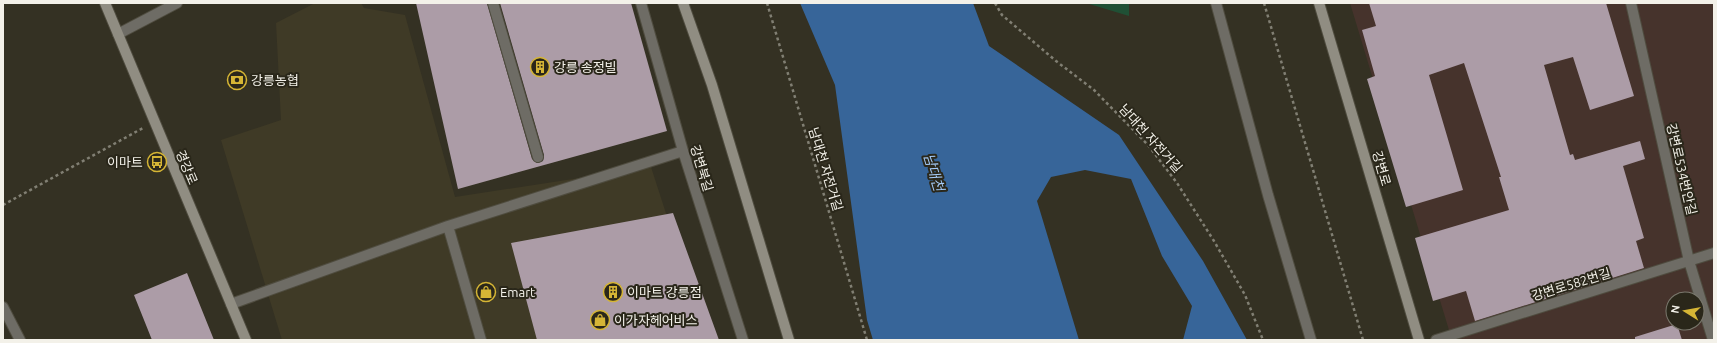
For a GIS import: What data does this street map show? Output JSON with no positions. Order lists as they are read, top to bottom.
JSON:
{
  "streets": {
    "street": [
      "경강로",
      "강변북길",
      "강변로",
      "강변로534번안길",
      "강변로582번길"
    ],
    "path": ["남대천 자전거길"]
  },
  "crossings": [
    ["강변로534번안길", "강변로582번길"]
  ],
  "water": ["남대천"],
  "places": {
    "building": ["강릉 송정빌", "이마트 강릉점"],
    "bank": ["강릉농협"],
    "bus stop": ["이마트"],
    "shop": ["Emart", "이가자헤어비스"]
  },
  "north": "left"
}
